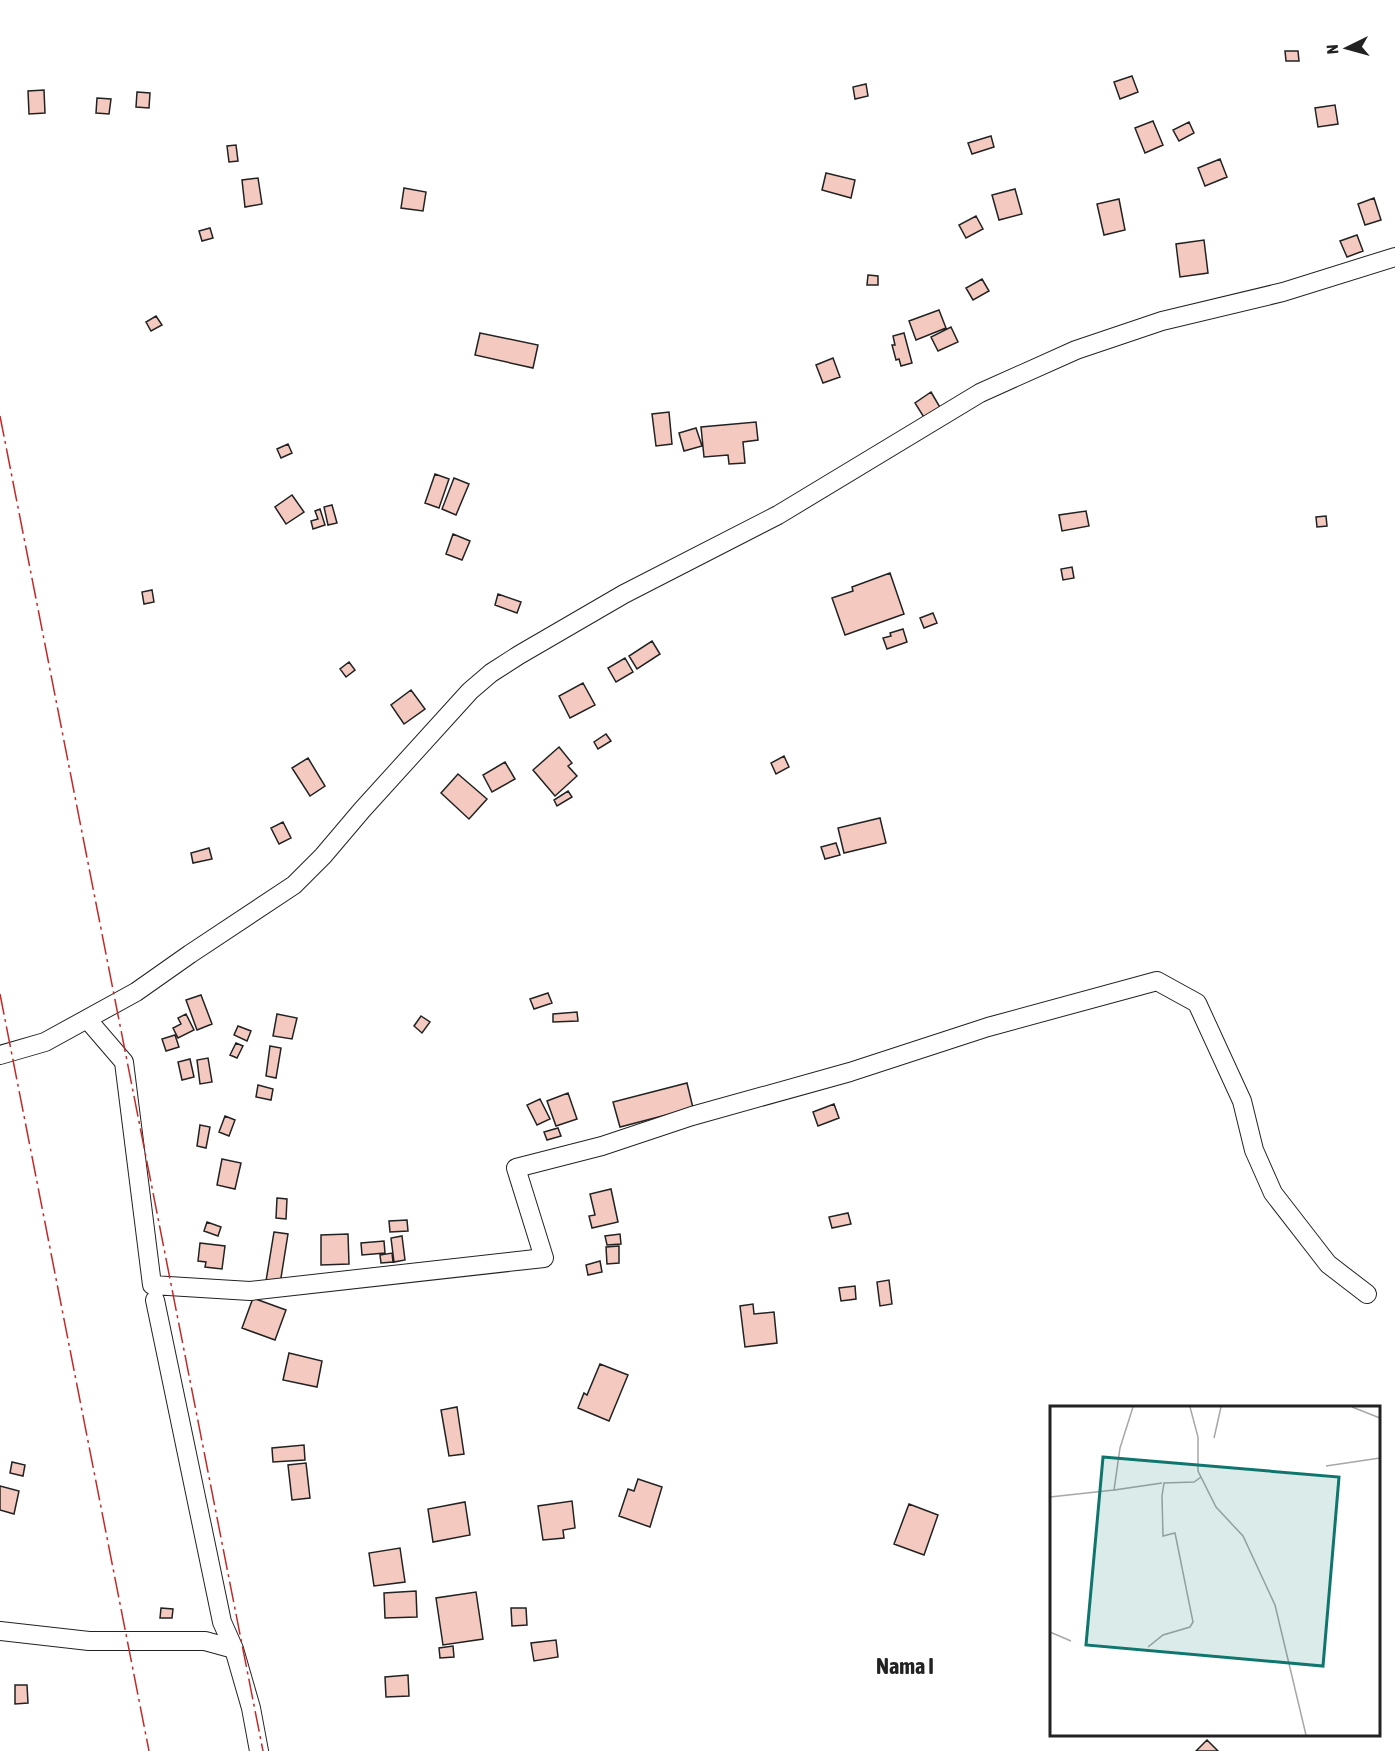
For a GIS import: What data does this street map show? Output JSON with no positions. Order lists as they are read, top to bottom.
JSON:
{
  "districts": ["Nama I"],
  "north": "left"
}
